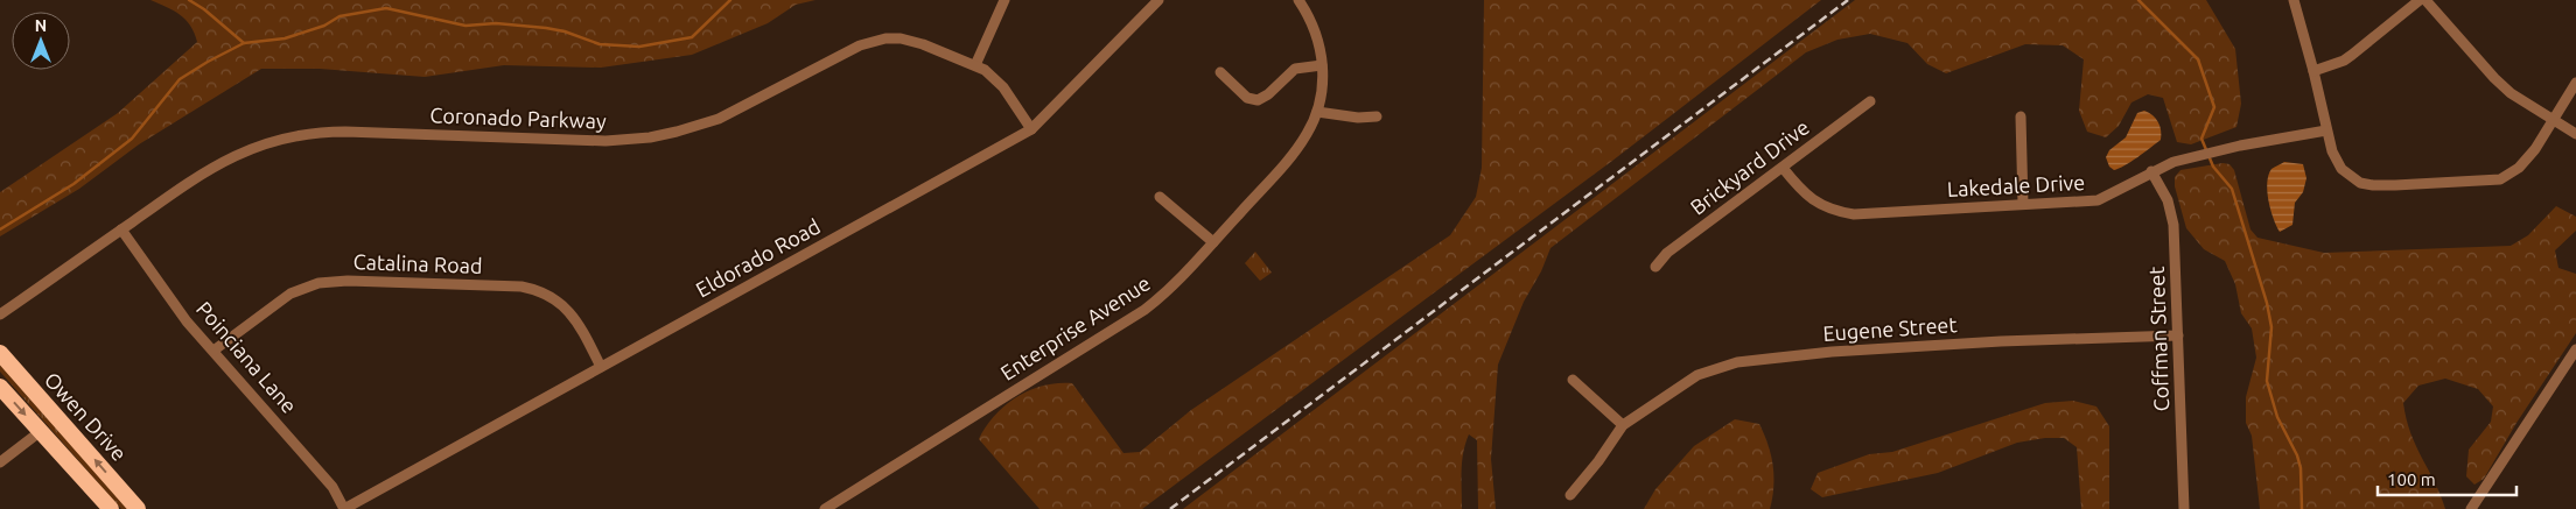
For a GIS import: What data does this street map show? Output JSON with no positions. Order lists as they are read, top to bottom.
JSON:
{
  "streets": {
    "highway": ["Owen Drive"],
    "street": [
      "Coronado Parkway",
      "Brickyard Drive",
      "Lakedale Drive",
      "Eldorado Road",
      "Catalina Road",
      "Enterprise Avenue",
      "Eugene Street",
      "Coffman Street",
      "Poinciana Lane"
    ]
  },
  "crossings": [
    ["Coronado Parkway", "Eldorado Road"],
    ["Coronado Parkway", "Poinciana Lane"],
    ["Brickyard Drive", "Lakedale Drive"],
    ["Lakedale Drive", "Coffman Street"],
    ["Eldorado Road", "Catalina Road"],
    ["Eldorado Road", "Poinciana Lane"],
    ["Catalina Road", "Poinciana Lane"],
    ["Eugene Street", "Coffman Street"]
  ],
  "scale_bar": "100 m",
  "north": "top"
}
